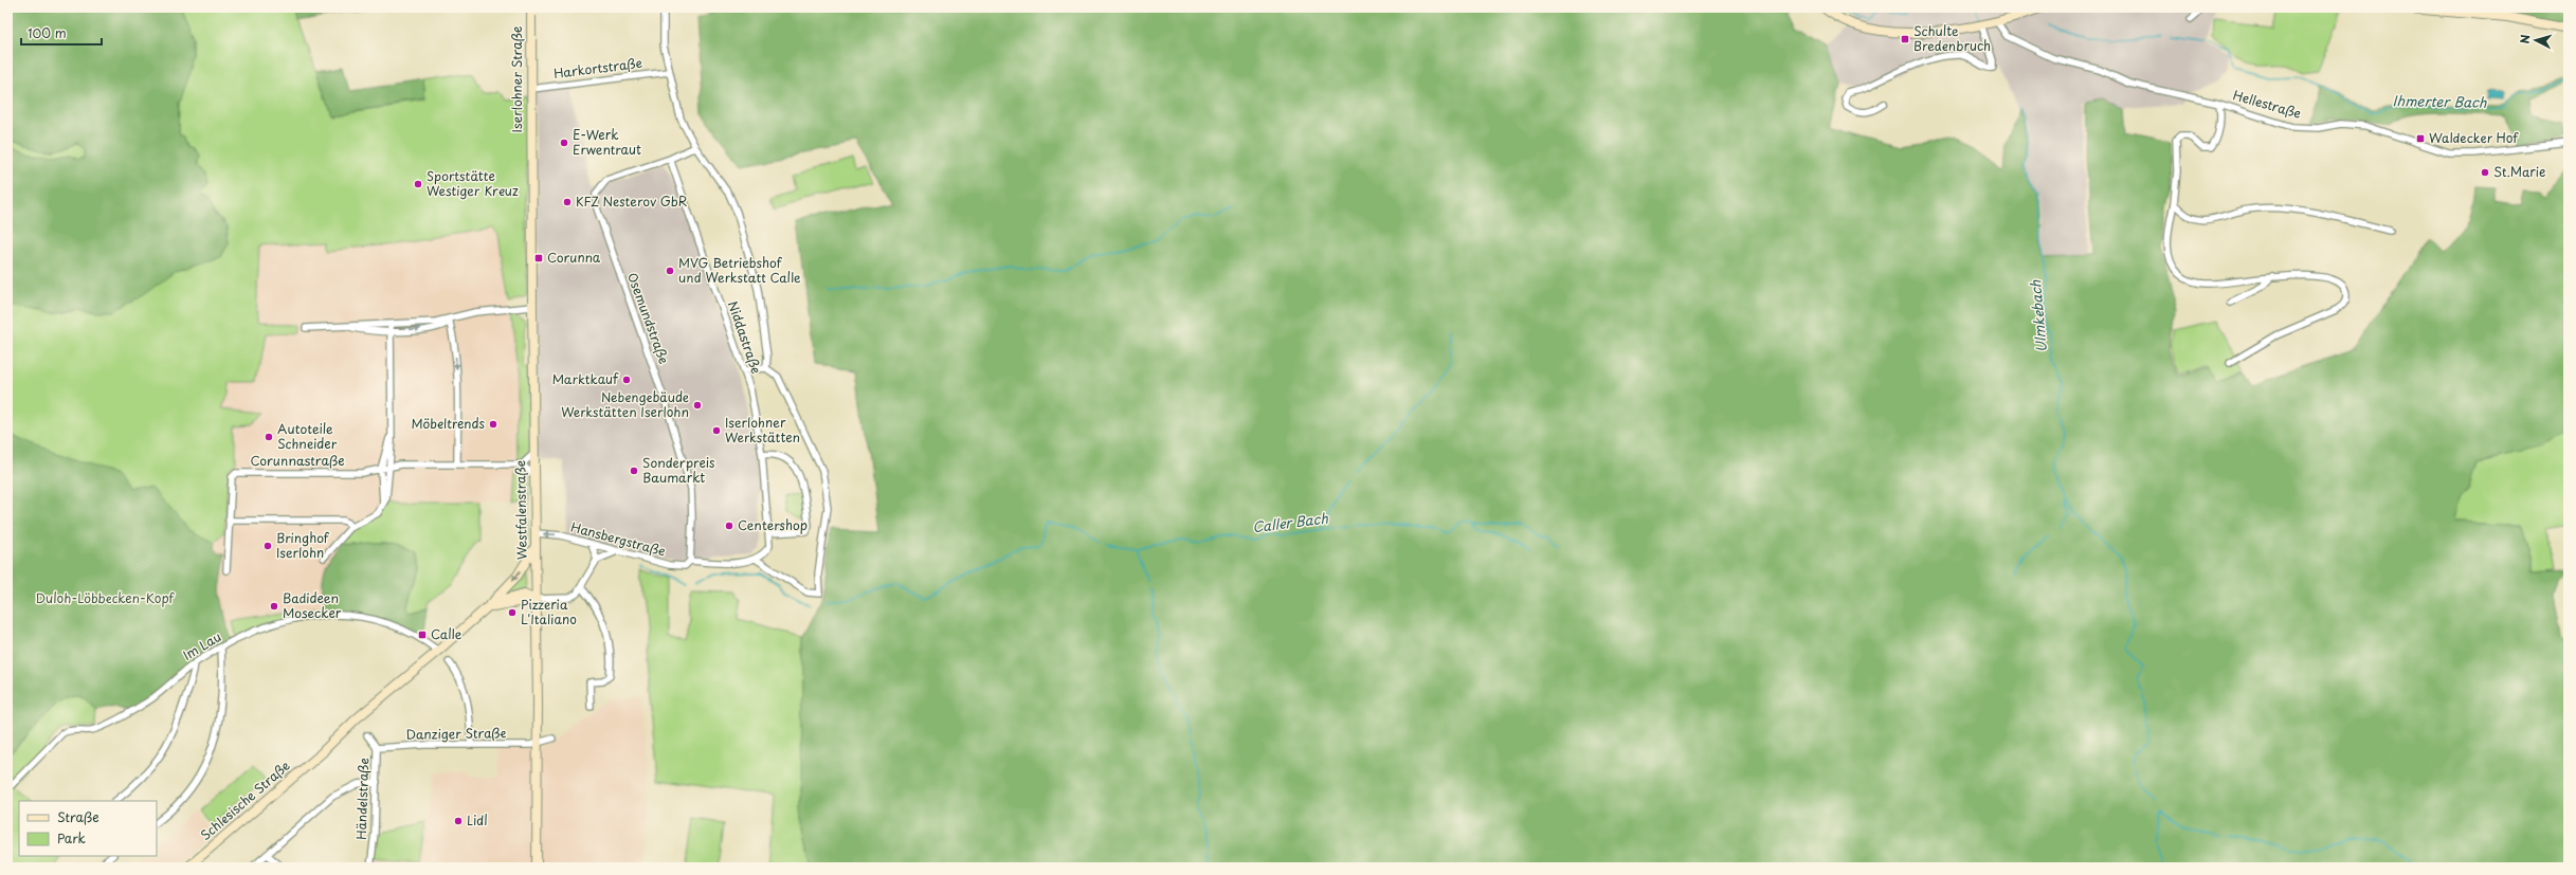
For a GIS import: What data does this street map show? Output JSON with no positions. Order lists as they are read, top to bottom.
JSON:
{
  "streets": {
    "main road": ["Iserlohner Straße", "Westfalenstraße", "Schlesische Straße"],
    "street": [
      "Harkortstraße",
      "Hellestraße",
      "Osemundstraße",
      "Niddastraße",
      "Corunnastraße",
      "Hansbergstraße",
      "Im Lau",
      "Danziger Straße",
      "Händelstraße"
    ]
  },
  "crossings": [
    ["Harkortstraße", "Iserlohner Straße"],
    ["Iserlohner Straße", "Westfalenstraße"],
    ["Osemundstraße", "Niddastraße"],
    ["Osemundstraße", "Hansbergstraße"],
    ["Niddastraße", "Hansbergstraße"],
    ["Westfalenstraße", "Hansbergstraße"],
    ["Westfalenstraße", "Danziger Straße"],
    ["Westfalenstraße", "Schlesische Straße"],
    ["Im Lau", "Schlesische Straße"],
    ["Danziger Straße", "Händelstraße"]
  ],
  "water": ["Ihmerter Bach", "Ulmkebach", "Caller Bach"],
  "parks": ["Duloh-Löbbecken-Kopf"],
  "places": {
    "transit": [
      "Schulte Bredenbruch",
      "Waldecker Hof",
      "Corunna",
      "Calle"
    ],
    "other": [
      "E-Werk Erwentraut",
      "St.Marie",
      "Sportstätte Westiger Kreuz",
      "KFZ Nesterov GbR",
      "MVG Betriebshof und Werkstatt Calle",
      "Marktkauf",
      "Nebengebäude Werkstätten Iserlohn",
      "Möbeltrends",
      "Iserlohner Werkstätten",
      "Autoteile Schneider",
      "Sonderpreis Baumarkt",
      "Centershop",
      "Bringhof Iserlohn",
      "Badideen Mosecker",
      "Pizzeria L'Italiano",
      "Lidl"
    ]
  },
  "legend": ["Straße", "Park"],
  "scale_bar": "100 m",
  "north": "left"
}
